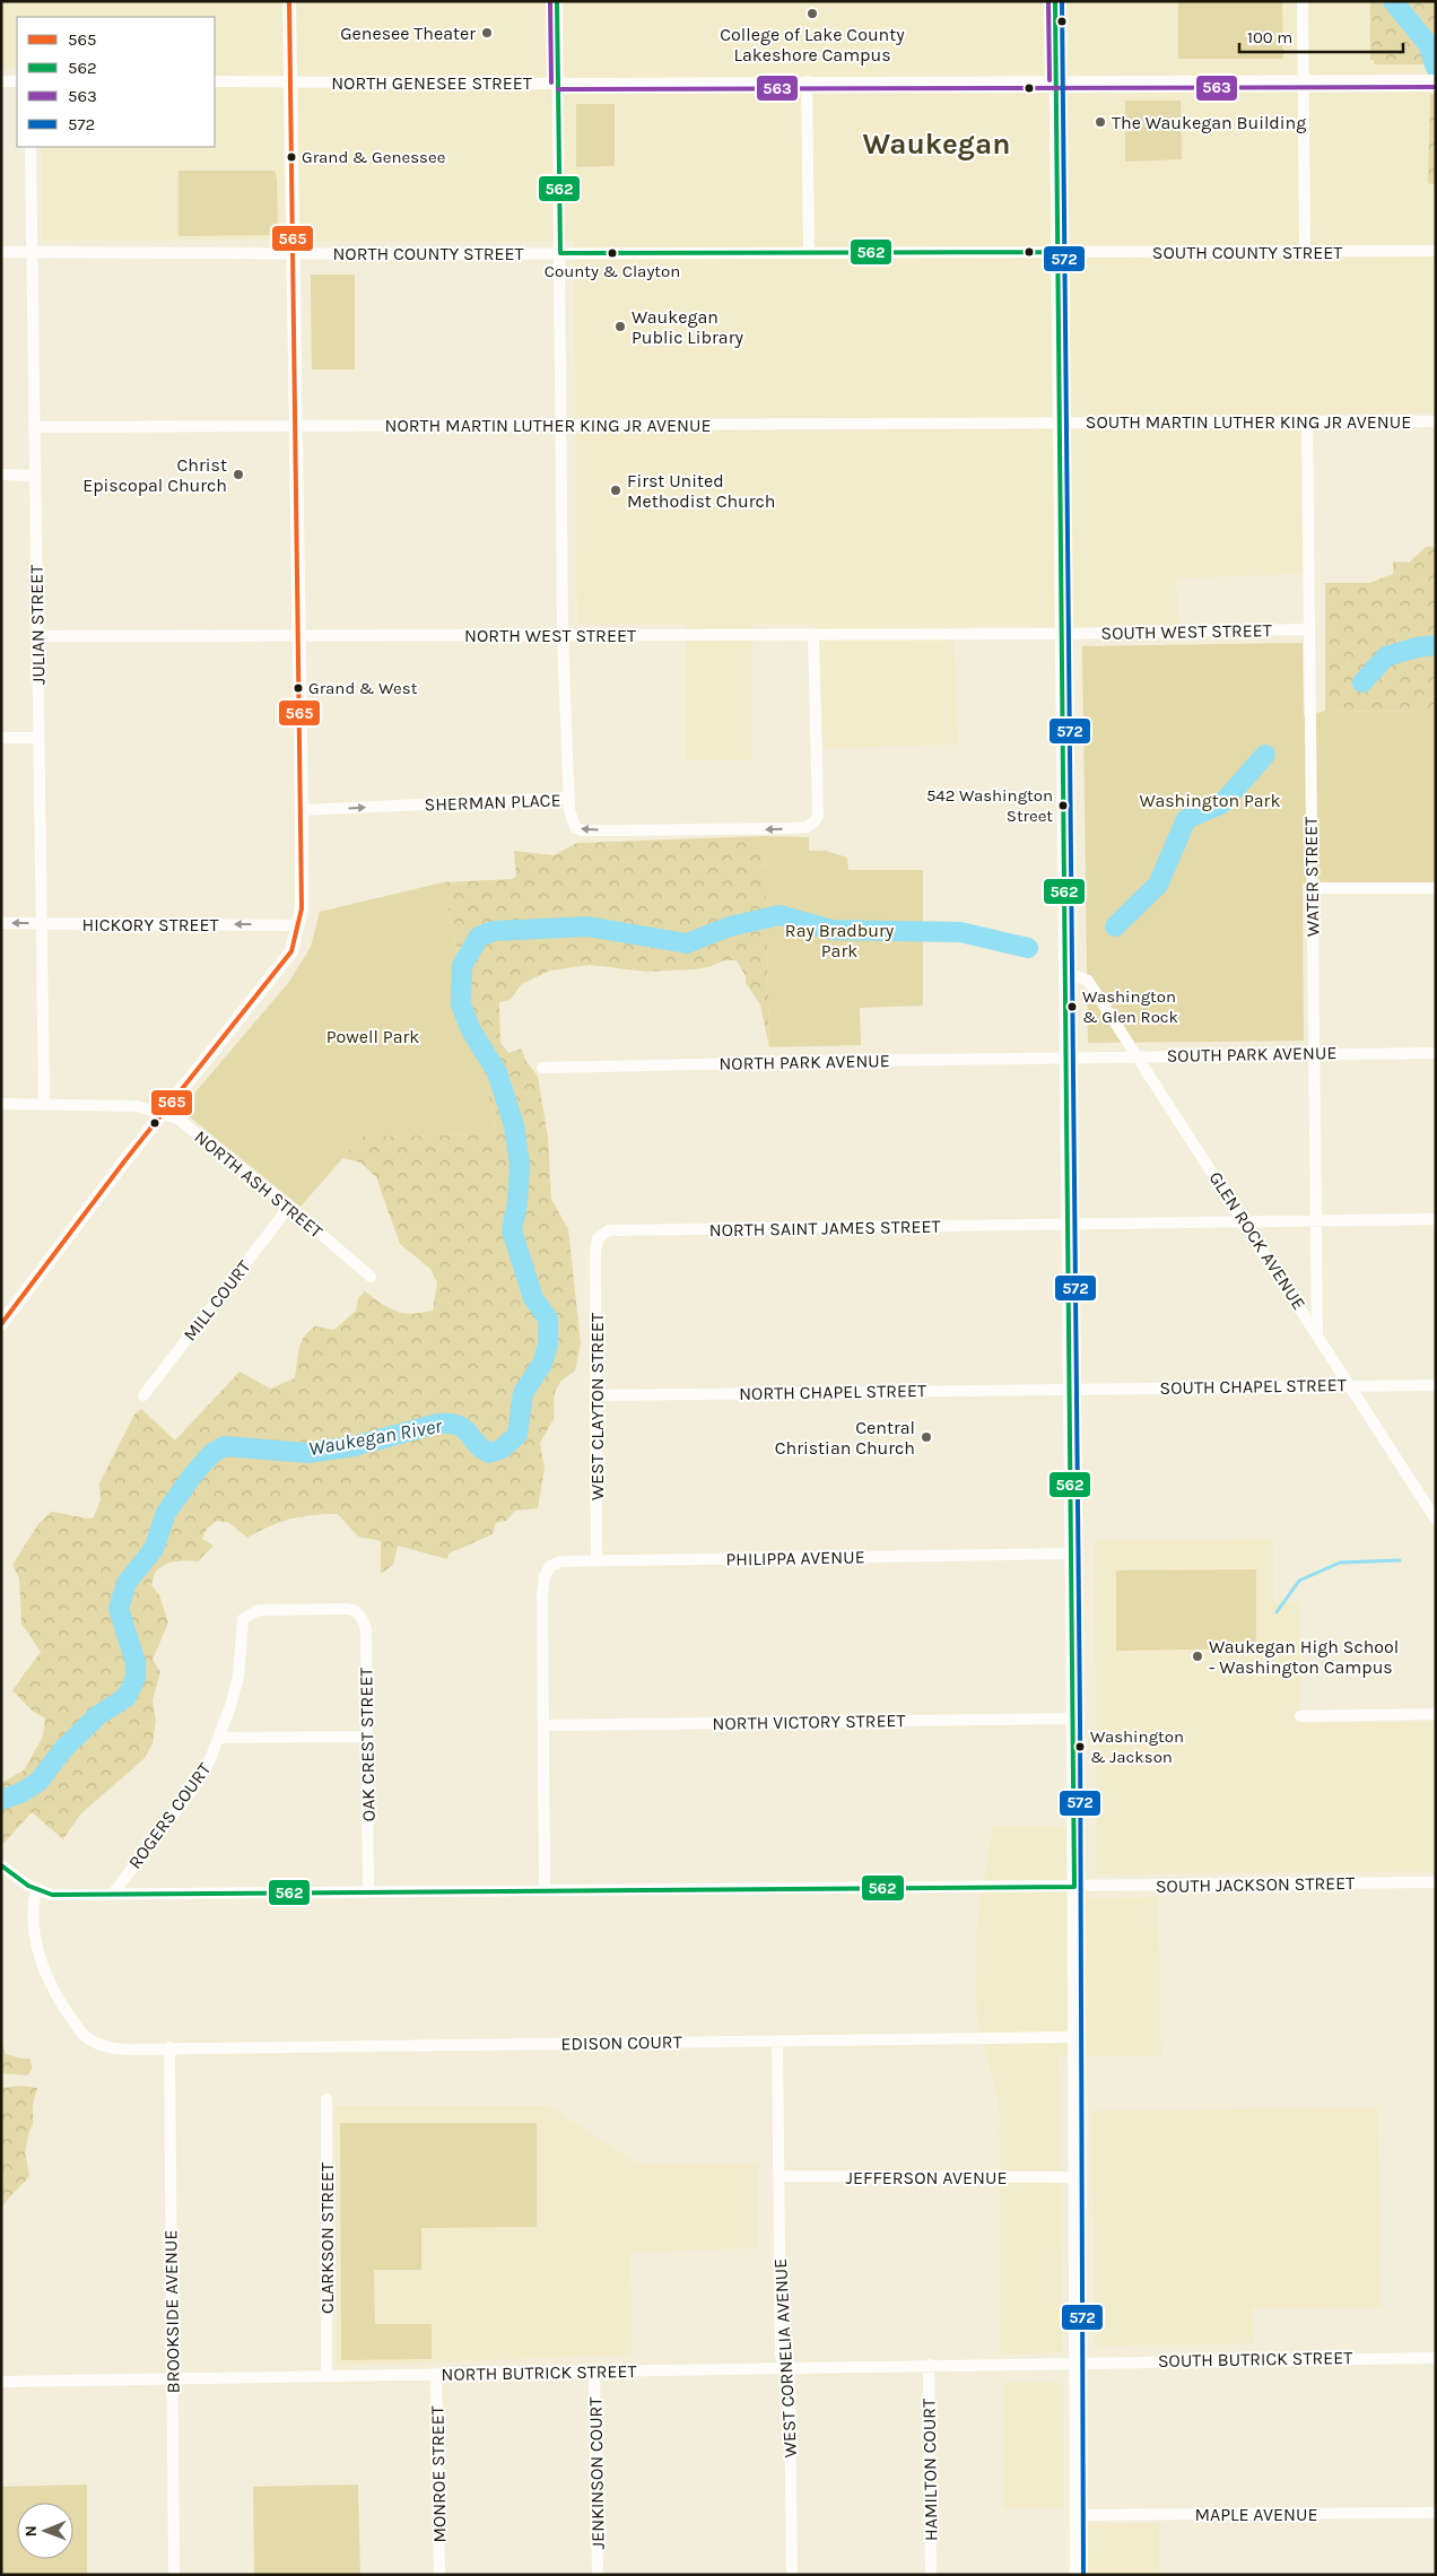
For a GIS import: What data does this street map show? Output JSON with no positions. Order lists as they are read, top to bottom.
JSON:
{
  "streets": {
    "street": [
      "NORTH GENESEE STREET",
      "SOUTH COUNTY STREET",
      "NORTH COUNTY STREET",
      "SOUTH MARTIN LUTHER KING JR AVENUE",
      "NORTH MARTIN LUTHER KING JR AVENUE",
      "JULIAN STREET",
      "SOUTH WEST STREET",
      "NORTH WEST STREET",
      "SHERMAN PLACE",
      "WATER STREET",
      "HICKORY STREET",
      "SOUTH PARK AVENUE",
      "NORTH PARK AVENUE",
      "NORTH ASH STREET",
      "NORTH SAINT JAMES STREET",
      "GLEN ROCK AVENUE",
      "MILL COURT",
      "SOUTH CHAPEL STREET",
      "NORTH CHAPEL STREET",
      "WEST CLAYTON STREET",
      "PHILIPPA AVENUE",
      "NORTH VICTORY STREET",
      "OAK CREST STREET",
      "ROGERS COURT",
      "SOUTH JACKSON STREET",
      "EDISON COURT",
      "JEFFERSON AVENUE",
      "CLARKSON STREET",
      "BROOKSIDE AVENUE",
      "WEST CORNELIA AVENUE",
      "SOUTH BUTRICK STREET",
      "NORTH BUTRICK STREET",
      "HAMILTON COURT",
      "JENKINSON COURT",
      "MONROE STREET",
      "MAPLE AVENUE"
    ]
  },
  "crossings": [
    ["SOUTH COUNTY STREET", "NORTH COUNTY STREET"],
    ["NORTH COUNTY STREET", "JULIAN STREET"],
    ["SOUTH MARTIN LUTHER KING JR AVENUE", "NORTH MARTIN LUTHER KING JR AVENUE"],
    ["SOUTH MARTIN LUTHER KING JR AVENUE", "WATER STREET"],
    ["NORTH MARTIN LUTHER KING JR AVENUE", "JULIAN STREET"],
    ["JULIAN STREET", "NORTH WEST STREET"],
    ["JULIAN STREET", "HICKORY STREET"],
    ["JULIAN STREET", "NORTH ASH STREET"],
    ["SOUTH WEST STREET", "NORTH WEST STREET"],
    ["SOUTH WEST STREET", "WATER STREET"],
    ["NORTH WEST STREET", "SHERMAN PLACE"],
    ["WATER STREET", "SOUTH PARK AVENUE"],
    ["WATER STREET", "NORTH SAINT JAMES STREET"],
    ["WATER STREET", "GLEN ROCK AVENUE"],
    ["SOUTH PARK AVENUE", "NORTH PARK AVENUE"],
    ["SOUTH PARK AVENUE", "GLEN ROCK AVENUE"],
    ["NORTH ASH STREET", "MILL COURT"],
    ["NORTH SAINT JAMES STREET", "GLEN ROCK AVENUE"],
    ["NORTH SAINT JAMES STREET", "WEST CLAYTON STREET"],
    ["GLEN ROCK AVENUE", "SOUTH CHAPEL STREET"],
    ["SOUTH CHAPEL STREET", "NORTH CHAPEL STREET"],
    ["NORTH CHAPEL STREET", "WEST CLAYTON STREET"],
    ["WEST CLAYTON STREET", "PHILIPPA AVENUE"],
    ["PHILIPPA AVENUE", "NORTH VICTORY STREET"],
    ["OAK CREST STREET", "ROGERS COURT"],
    ["OAK CREST STREET", "SOUTH JACKSON STREET"],
    ["ROGERS COURT", "SOUTH JACKSON STREET"],
    ["SOUTH JACKSON STREET", "EDISON COURT"],
    ["EDISON COURT", "BROOKSIDE AVENUE"],
    ["EDISON COURT", "WEST CORNELIA AVENUE"],
    ["JEFFERSON AVENUE", "WEST CORNELIA AVENUE"],
    ["CLARKSON STREET", "NORTH BUTRICK STREET"],
    ["BROOKSIDE AVENUE", "NORTH BUTRICK STREET"],
    ["WEST CORNELIA AVENUE", "NORTH BUTRICK STREET"],
    ["SOUTH BUTRICK STREET", "NORTH BUTRICK STREET"],
    ["NORTH BUTRICK STREET", "HAMILTON COURT"],
    ["NORTH BUTRICK STREET", "JENKINSON COURT"],
    ["NORTH BUTRICK STREET", "MONROE STREET"]
  ],
  "one_way": ["HICKORY STREET"],
  "districts": ["Waukegan"],
  "water": ["Waukegan River"],
  "parks": ["Washington Park", "Ray Bradbury Park", "Powell Park"],
  "places": [
    "College of Lake County Lakeshore Campus",
    "Genesee Theater",
    "The Waukegan Building",
    "Grand & Genessee",
    "County & Clayton",
    "Waukegan Public Library",
    "Christ Episcopal Church",
    "First United Methodist Church",
    "Grand & West",
    "542 Washington Street",
    "Washington & Glen Rock",
    "Central Christian Church",
    "Waukegan High School - Washington Campus",
    "Washington & Jackson"
  ],
  "lines": [
    "transit line 565",
    "transit line 562",
    "transit line 563",
    "transit line 572"
  ],
  "legend": [
    "565",
    "562",
    "563",
    "572"
  ],
  "scale_bar": "100 m",
  "north": "left"
}
